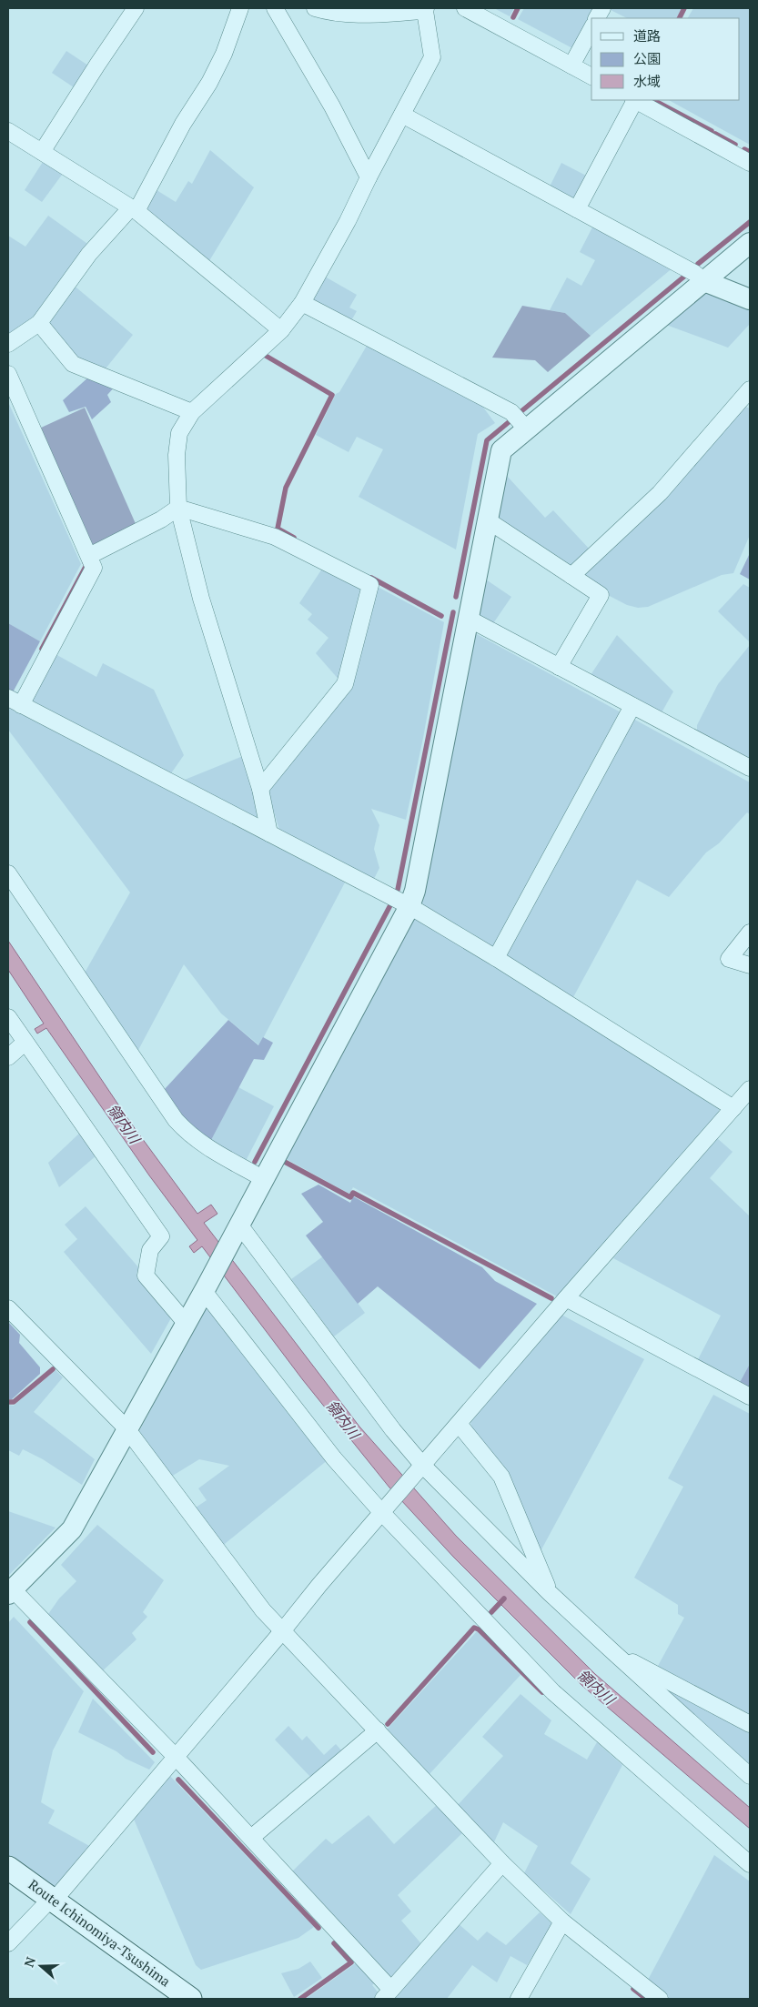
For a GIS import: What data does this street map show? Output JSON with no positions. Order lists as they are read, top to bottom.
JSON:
{
  "streets": {
    "main road": ["Route Ichinomiya-Tsushima"]
  },
  "water": ["領内川"],
  "legend": ["道路", "公園", "水域"],
  "north": "left"
}
